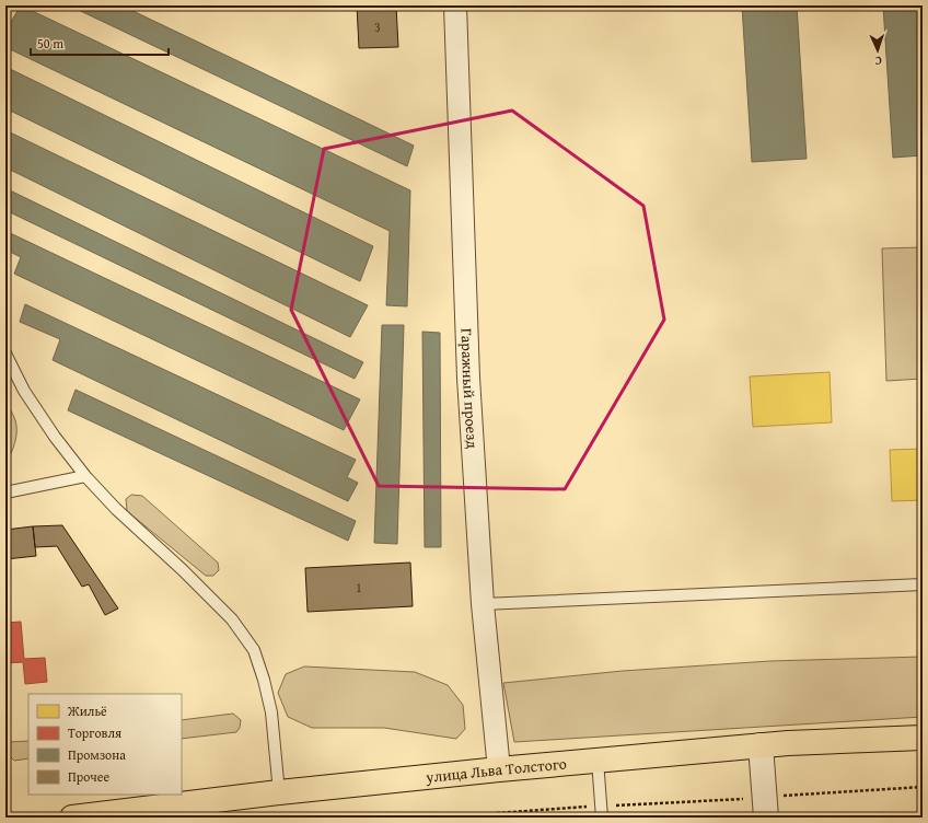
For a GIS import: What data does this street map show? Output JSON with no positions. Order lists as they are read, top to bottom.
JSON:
{
  "streets": {
    "highway": ["улица Льва Толстого"],
    "street": ["Гаражный проезд"]
  },
  "crossings": [
    ["Гаражный проезд", "улица Льва Толстого"]
  ],
  "house_numbers": ["3", "1"],
  "legend": [
    "Жильё",
    "Торговля",
    "Промзона",
    "Прочее"
  ],
  "scale_bar": "50 m",
  "north": "bottom"
}
